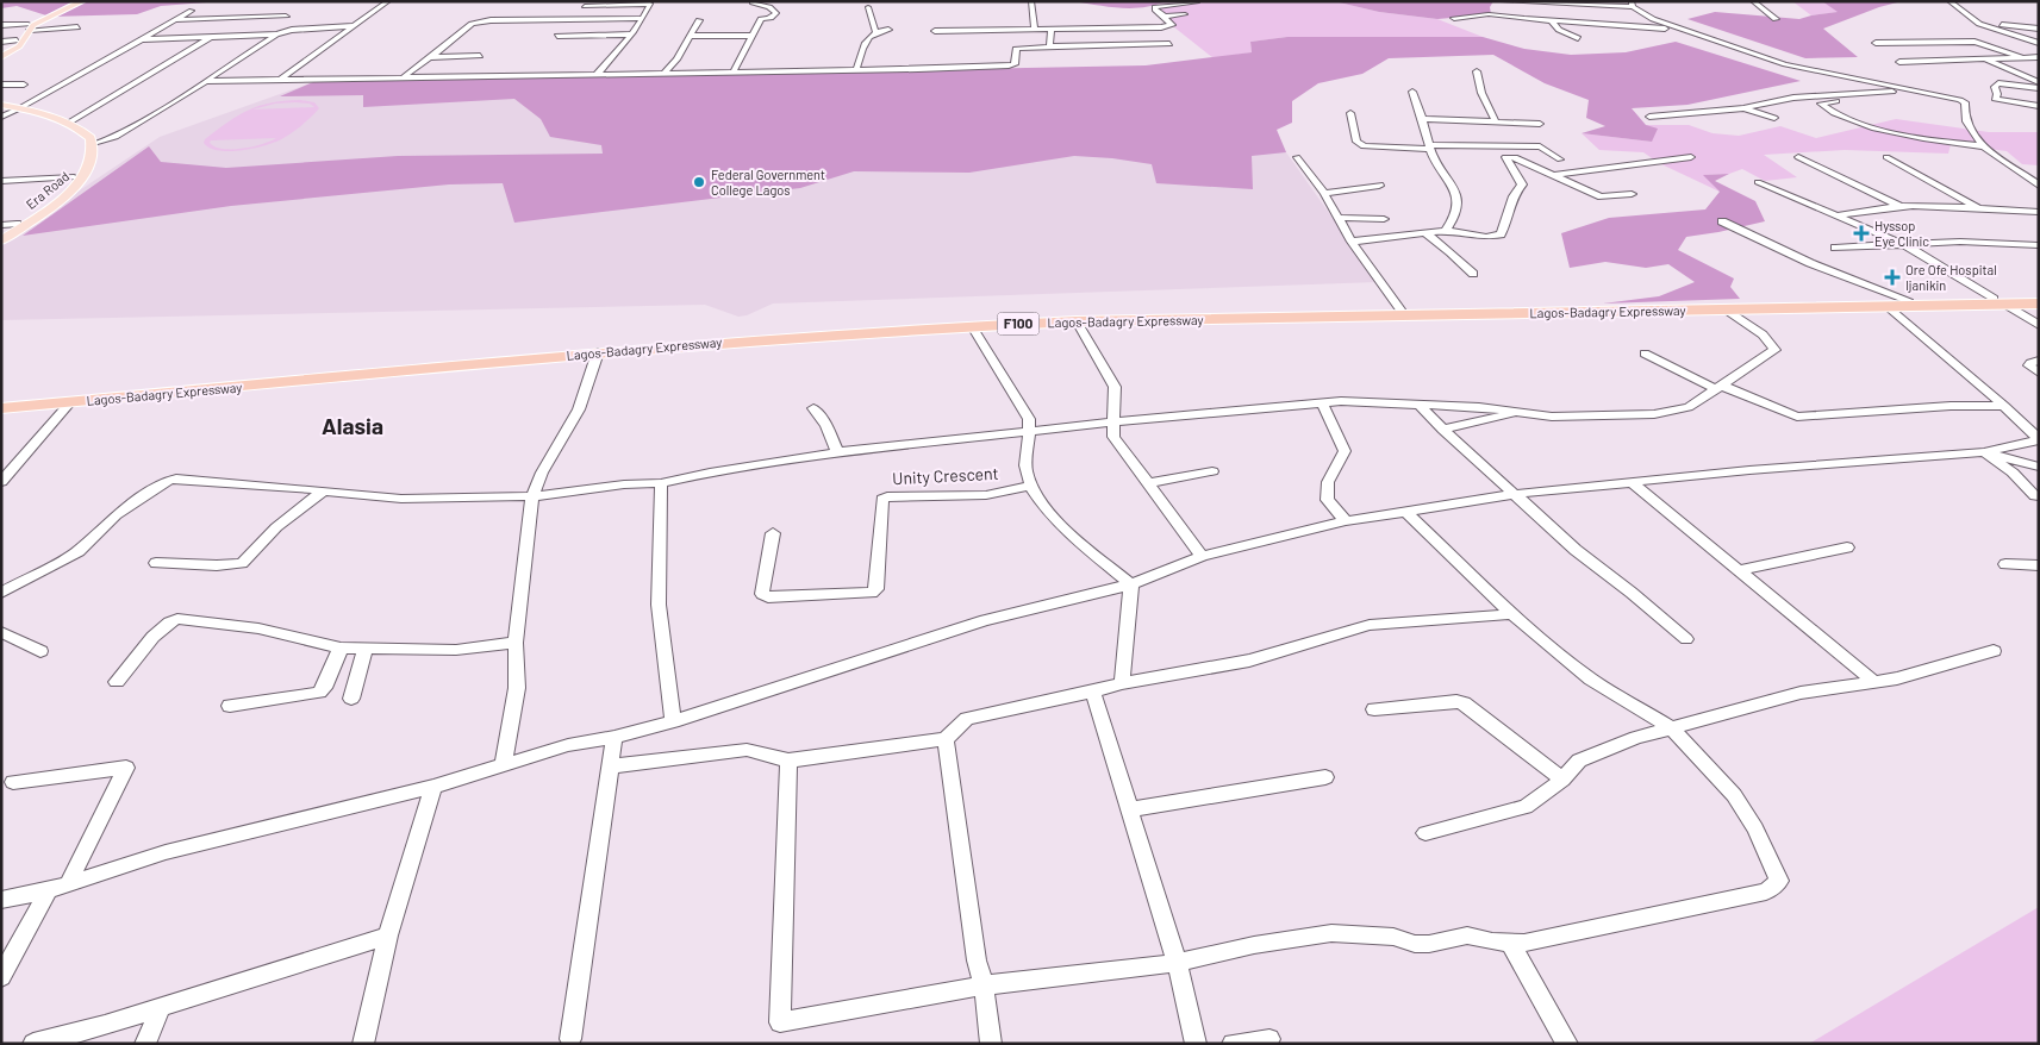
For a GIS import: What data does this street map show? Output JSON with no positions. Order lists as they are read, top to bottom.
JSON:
{
  "streets": {
    "highway": ["Lagos-Badagry Expressway", "F100"],
    "main road": ["Era Road"],
    "street": ["Unity Crescent"]
  },
  "districts": ["Alasia"],
  "places": {
    "other": ["Federal Government College Lagos"],
    "health": ["Hyssop Eye Clinic", "Ore Ofe Hospital Ijanikin"]
  }
}
